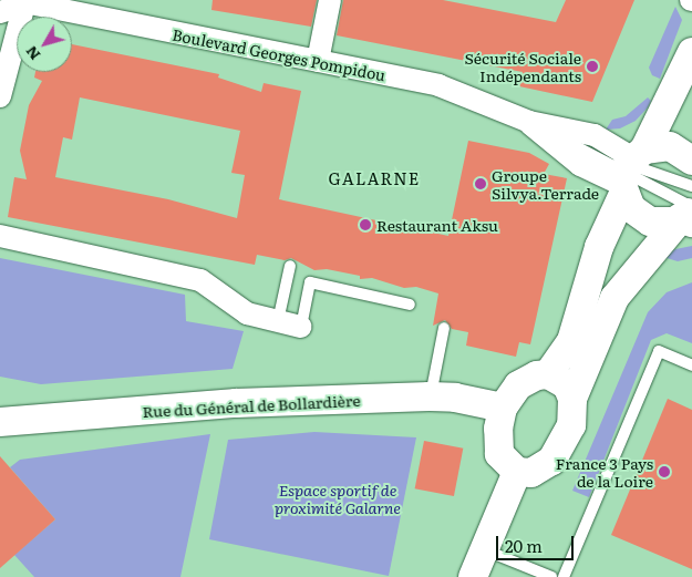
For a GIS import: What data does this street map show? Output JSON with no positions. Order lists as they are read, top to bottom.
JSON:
{
  "streets": {
    "street": ["Boulevard Georges Pompidou", "Rue du Général de Bollardière"]
  },
  "districts": ["GALARNE"],
  "parks": ["Espace sportif de proximité Galarne"],
  "places": [
    "Sécurité Sociale Indépendants",
    "Groupe Silvya.Terrade",
    "Restaurant Aksu",
    "France 3 Pays de la Loire"
  ],
  "scale_bar": "20 m",
  "north": "bottom left"
}
